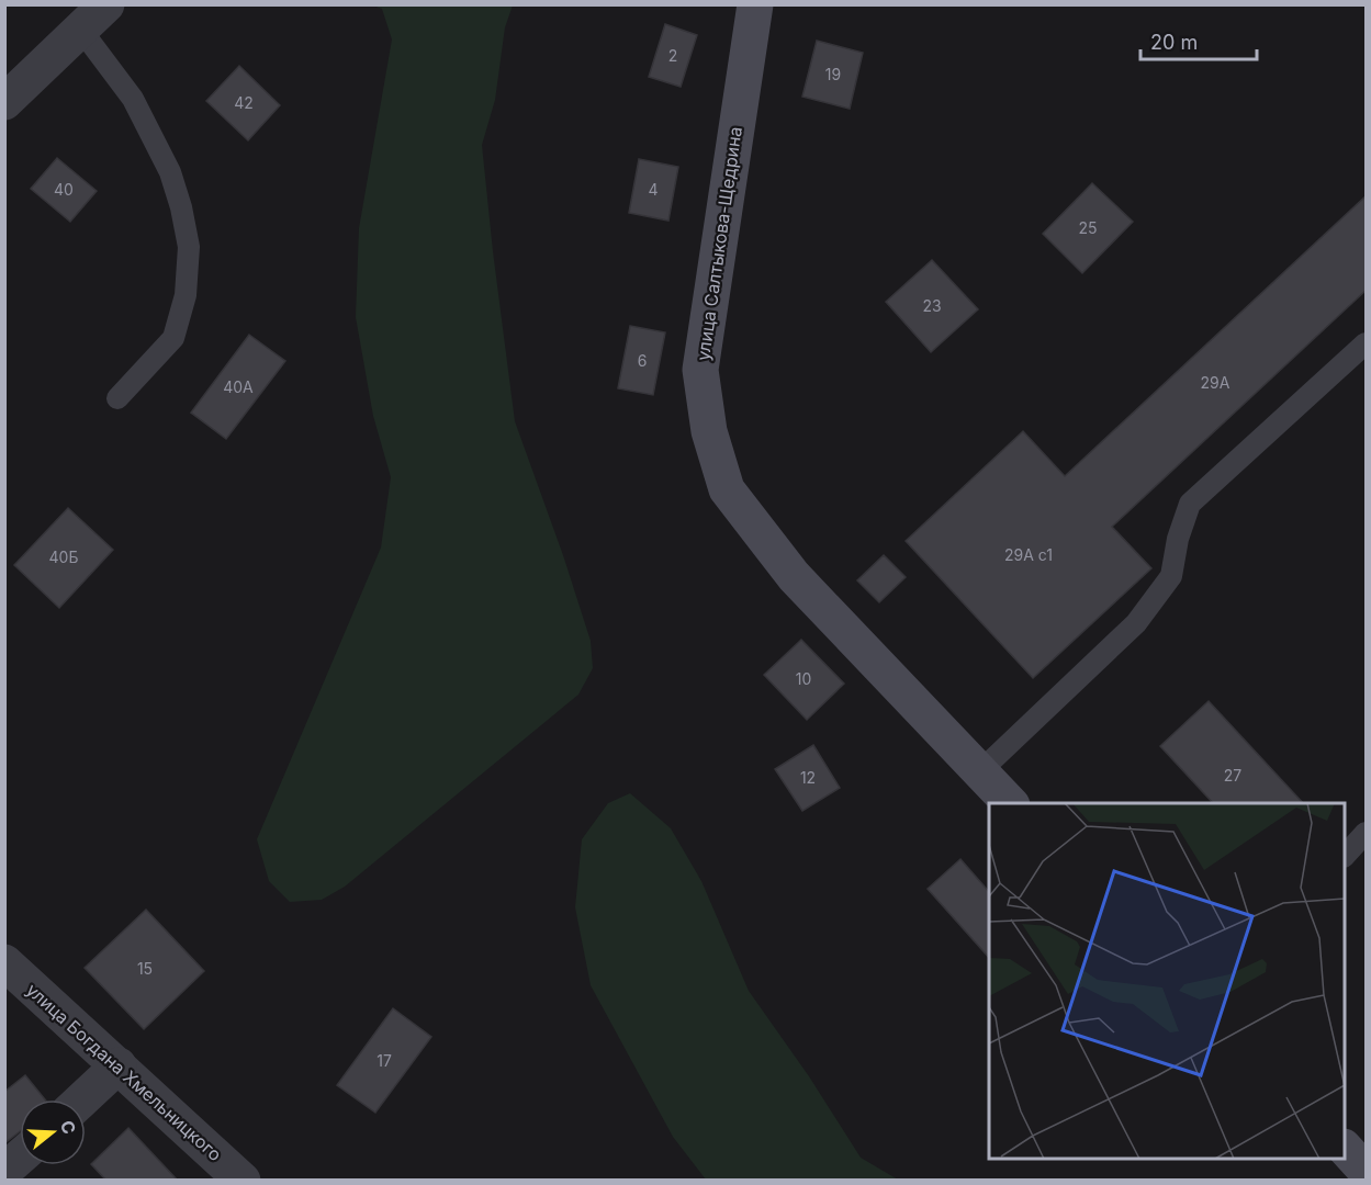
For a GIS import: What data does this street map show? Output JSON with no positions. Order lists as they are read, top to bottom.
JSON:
{
  "streets": {
    "street": ["улица Салтыкова-Щедрина", "улица Богдана Хмельницкого"]
  },
  "house_numbers": [
    "2",
    "19",
    "42",
    "40",
    "4",
    "25",
    "23",
    "6",
    "29А",
    "40А",
    "29А с1",
    "40Б",
    "10",
    "27",
    "12",
    "15",
    "17"
  ],
  "scale_bar": "20 m",
  "north": "right"
}
